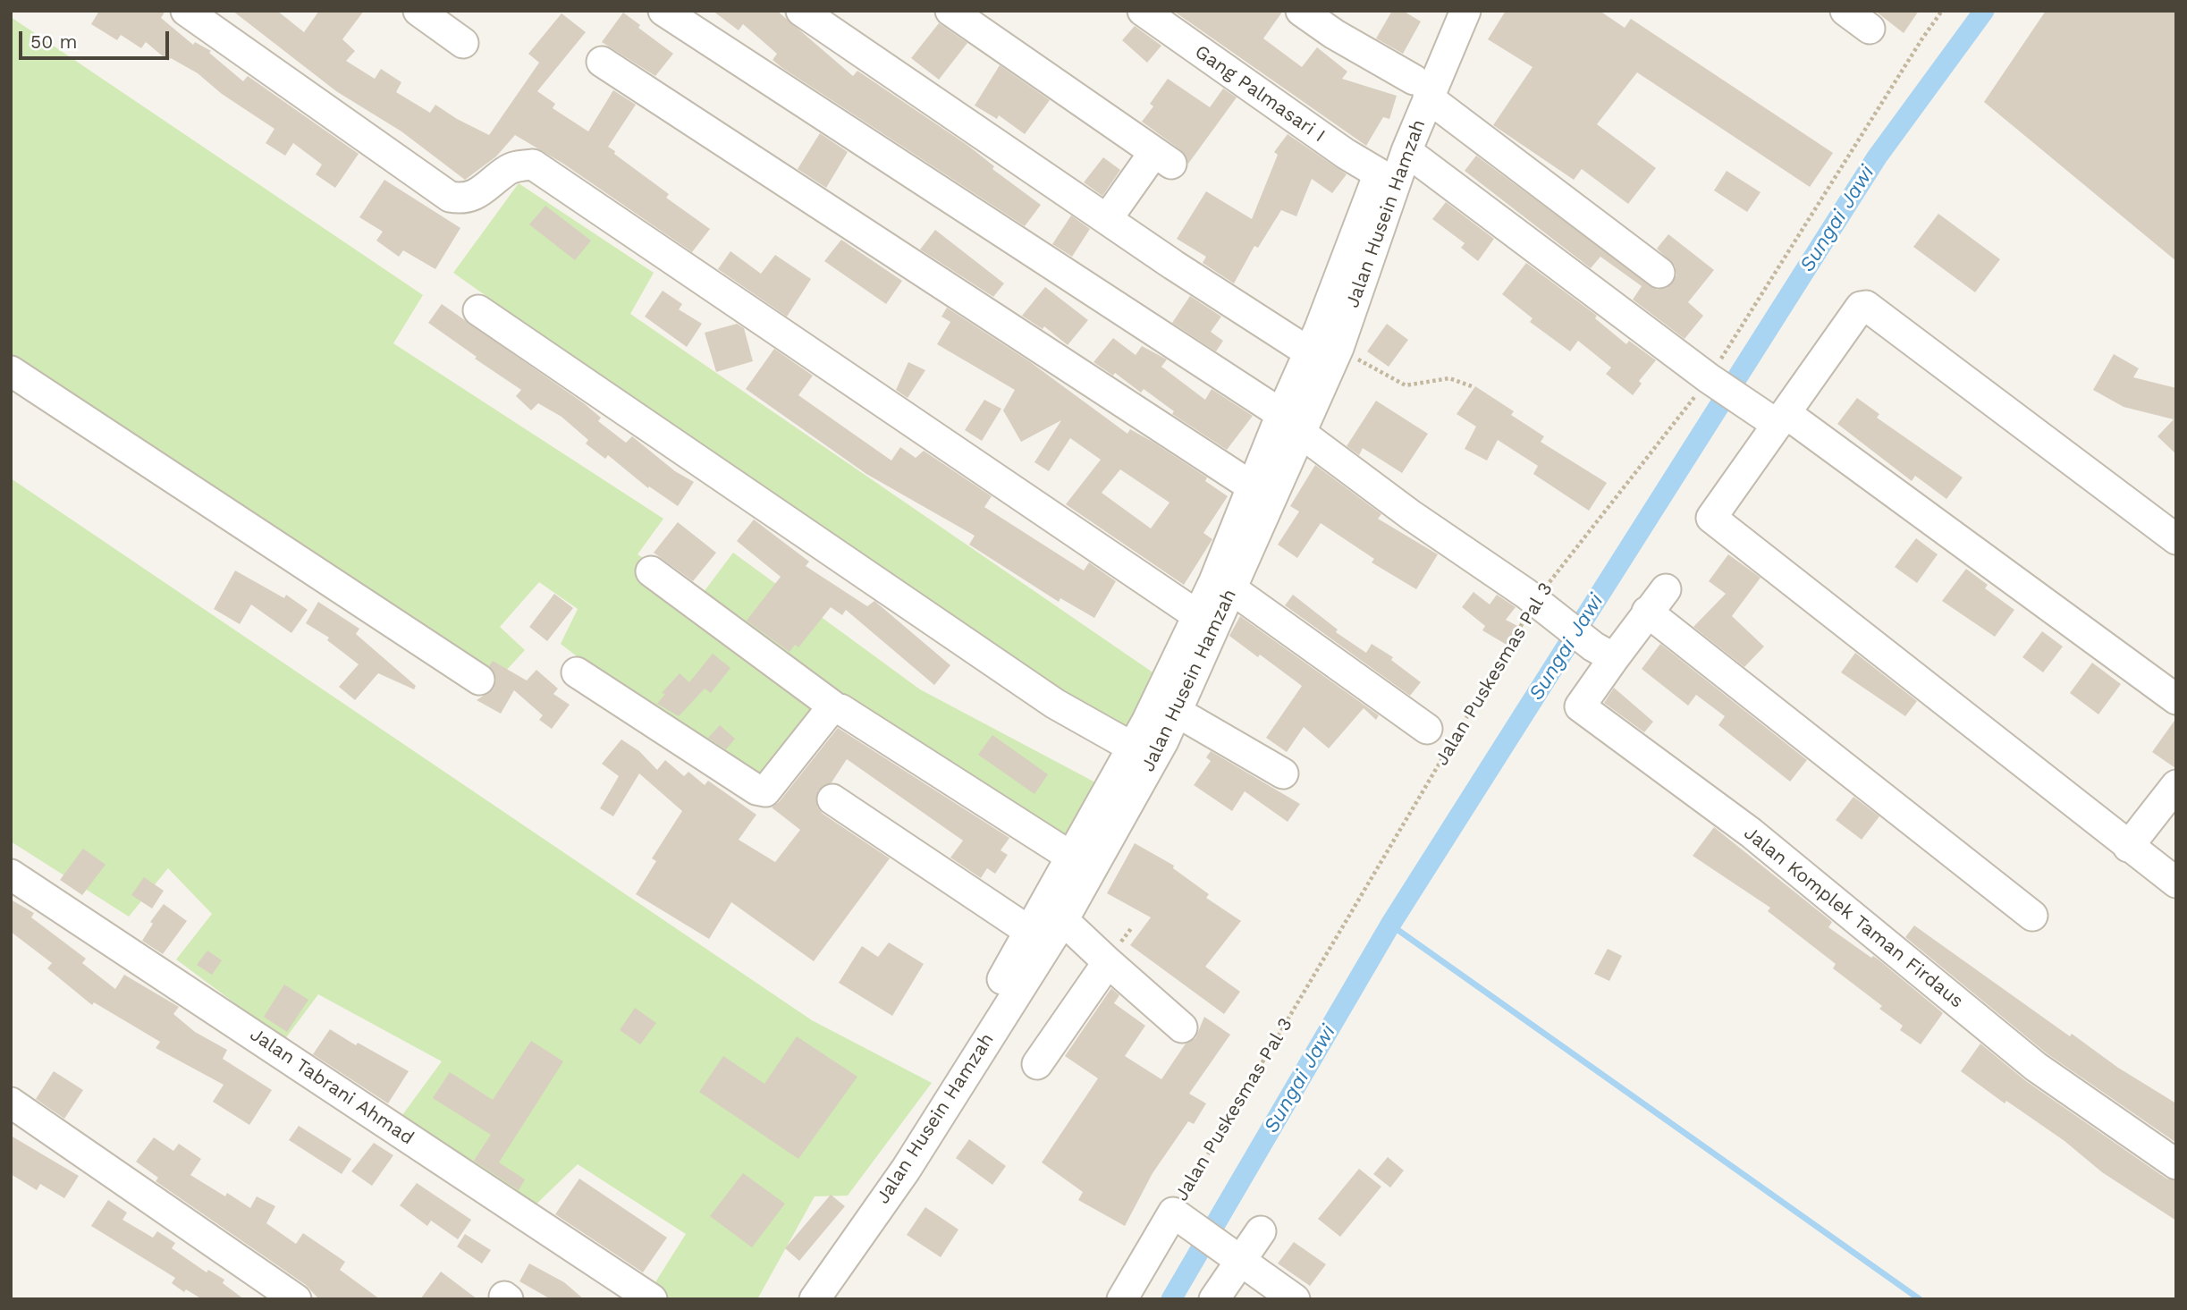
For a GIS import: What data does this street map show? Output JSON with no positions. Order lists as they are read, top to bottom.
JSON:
{
  "streets": {
    "street": [
      "Gang Palmasari I",
      "Jalan Husein Hamzah",
      "Jalan Puskesmas Pal 3",
      "Jalan Komplek Taman Firdaus",
      "Jalan Tabrani Ahmad"
    ]
  },
  "crossings": [
    ["Gang Palmasari I", "Jalan Husein Hamzah"]
  ],
  "water": ["Sungai Jawi"],
  "scale_bar": "50 m"
}
